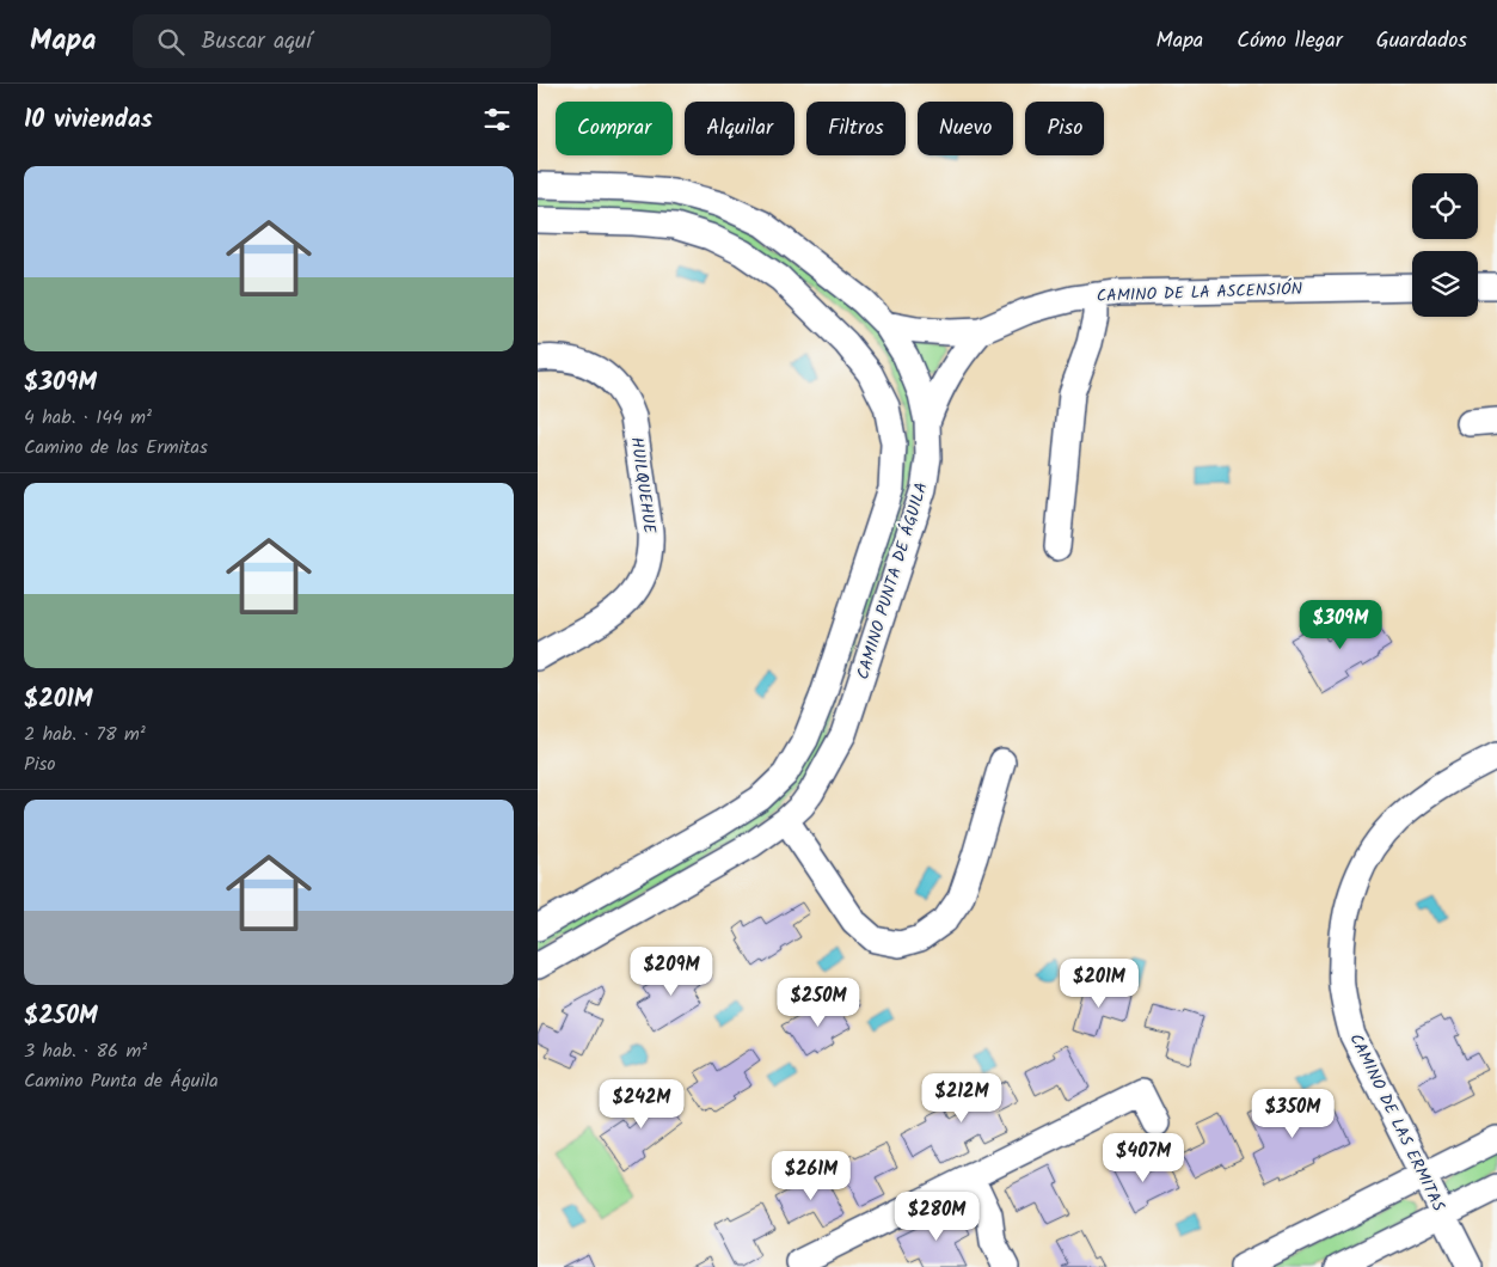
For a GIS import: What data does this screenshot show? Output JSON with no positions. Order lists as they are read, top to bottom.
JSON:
{
  "streets": {
    "street": [
      "CAMINO DE LA ASCENSIÓN",
      "HUILQUEHUE",
      "CAMINO PUNTA DE ÁGUILA",
      "CAMINO DE LAS ERMITAS"
    ]
  },
  "crossings": [
    ["CAMINO DE LA ASCENSIÓN", "CAMINO PUNTA DE ÁGUILA"]
  ],
  "page": {
    "header": "Mapa",
    "search": "Buscar aquí",
    "nav": ["Mapa", "Cómo llegar", "Guardados"],
    "heading": "10 viviendas",
    "chip": [
      "Comprar",
      "Alquilar",
      "Filtros",
      "Nuevo",
      "Piso"
    ],
    "list": [
      {
        "name": "$309M",
        "note": "4 hab. · 144 m² · Camino de las Ermitas"
      },
      {
        "name": "$201M",
        "note": "2 hab. · 78 m² · Piso"
      },
      {
        "name": "$250M",
        "note": "3 hab. · 86 m² · Camino Punta de Águila"
      }
    ],
    "price": [
      "$309M",
      "$209M",
      "$201M",
      "$250M",
      "$212M",
      "$242M",
      "$350M",
      "$407M",
      "$261M",
      "$280M"
    ]
  }
}
